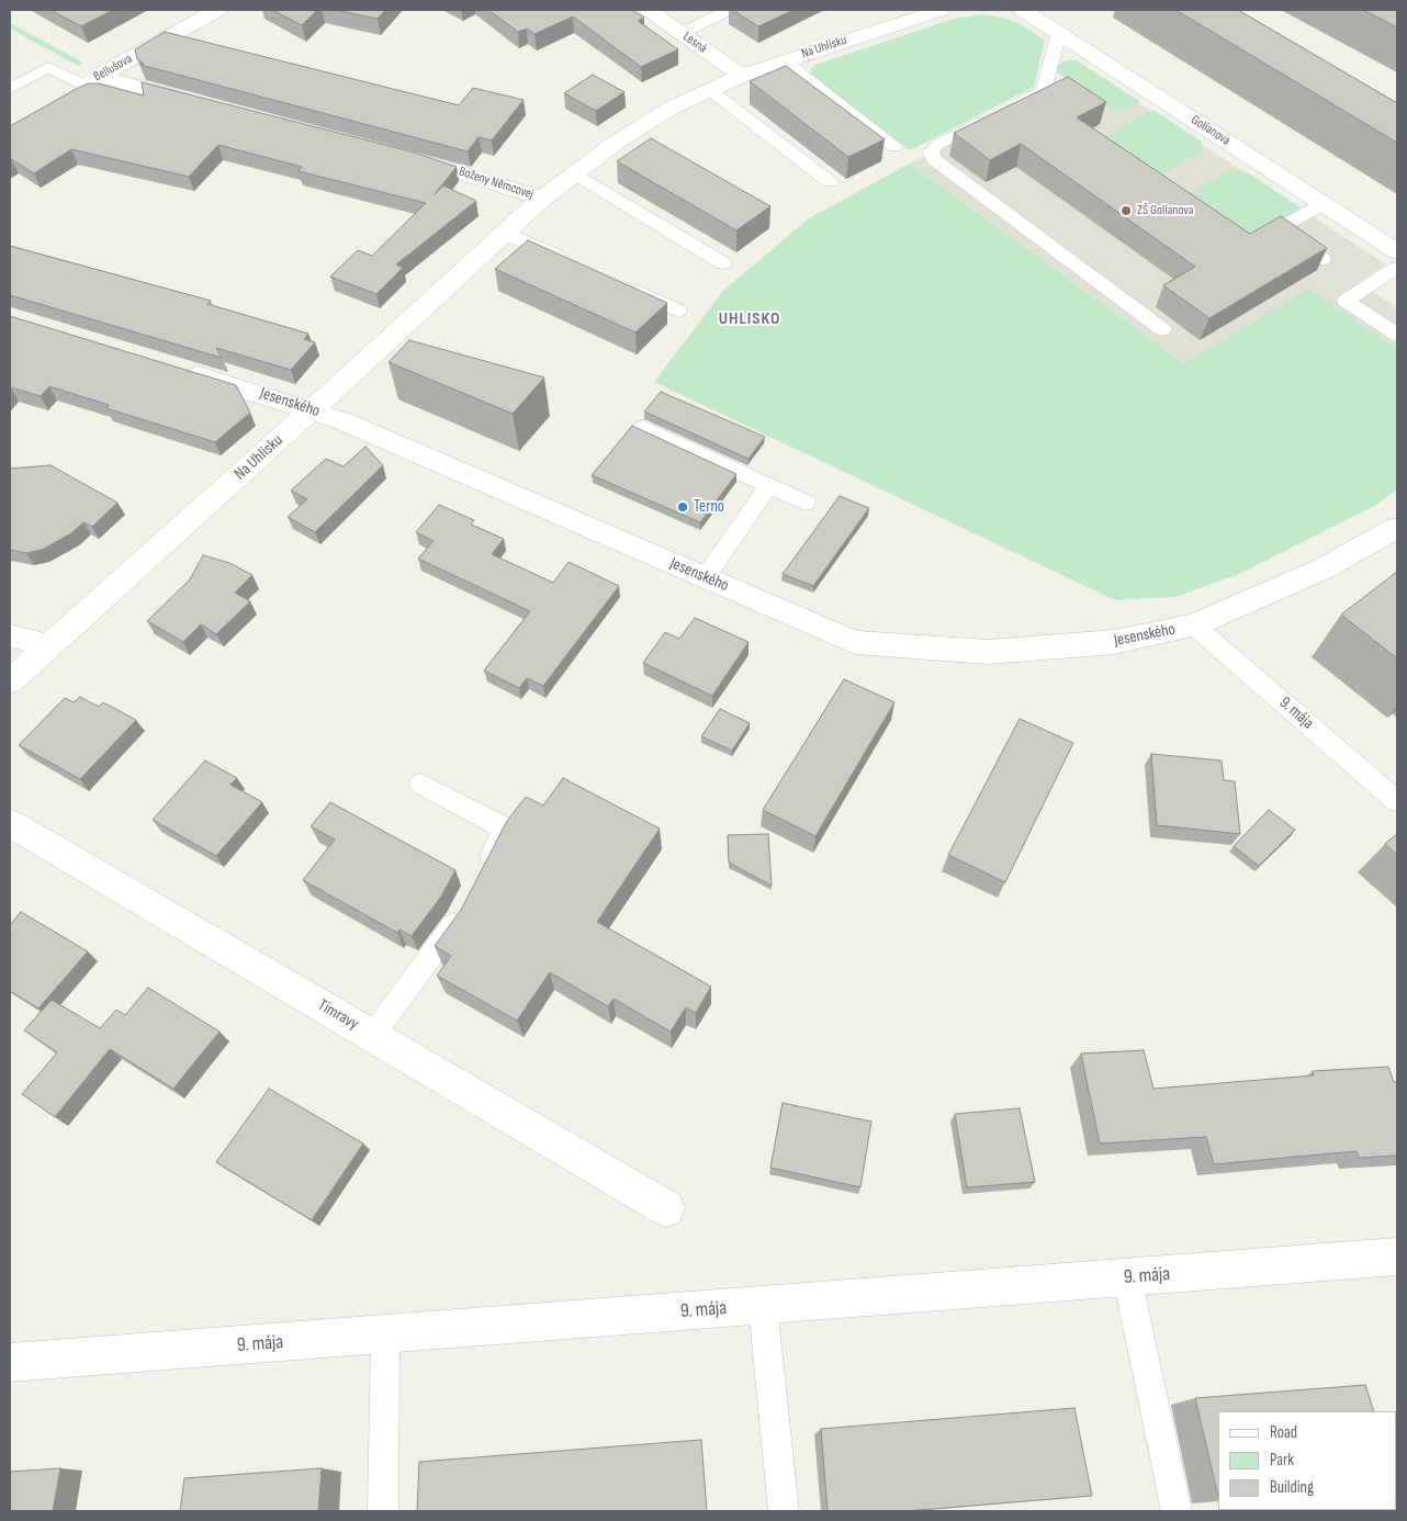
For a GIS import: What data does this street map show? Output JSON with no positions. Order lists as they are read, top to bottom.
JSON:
{
  "streets": {
    "street": [
      "Lesná",
      "Na Uhlisku",
      "Bellušova",
      "Golianova",
      "Boženy Němcovej",
      "Jesenského",
      "9. mája",
      "Timravy"
    ]
  },
  "crossings": [
    ["Lesná", "Na Uhlisku"],
    ["Na Uhlisku", "Boženy Němcovej"],
    ["Na Uhlisku", "Jesenského"],
    ["Jesenského", "9. mája"]
  ],
  "districts": ["UHLISKO"],
  "places": ["ZŠ Golianova", "Terno"],
  "legend": ["Road", "Park", "Building"]
}
